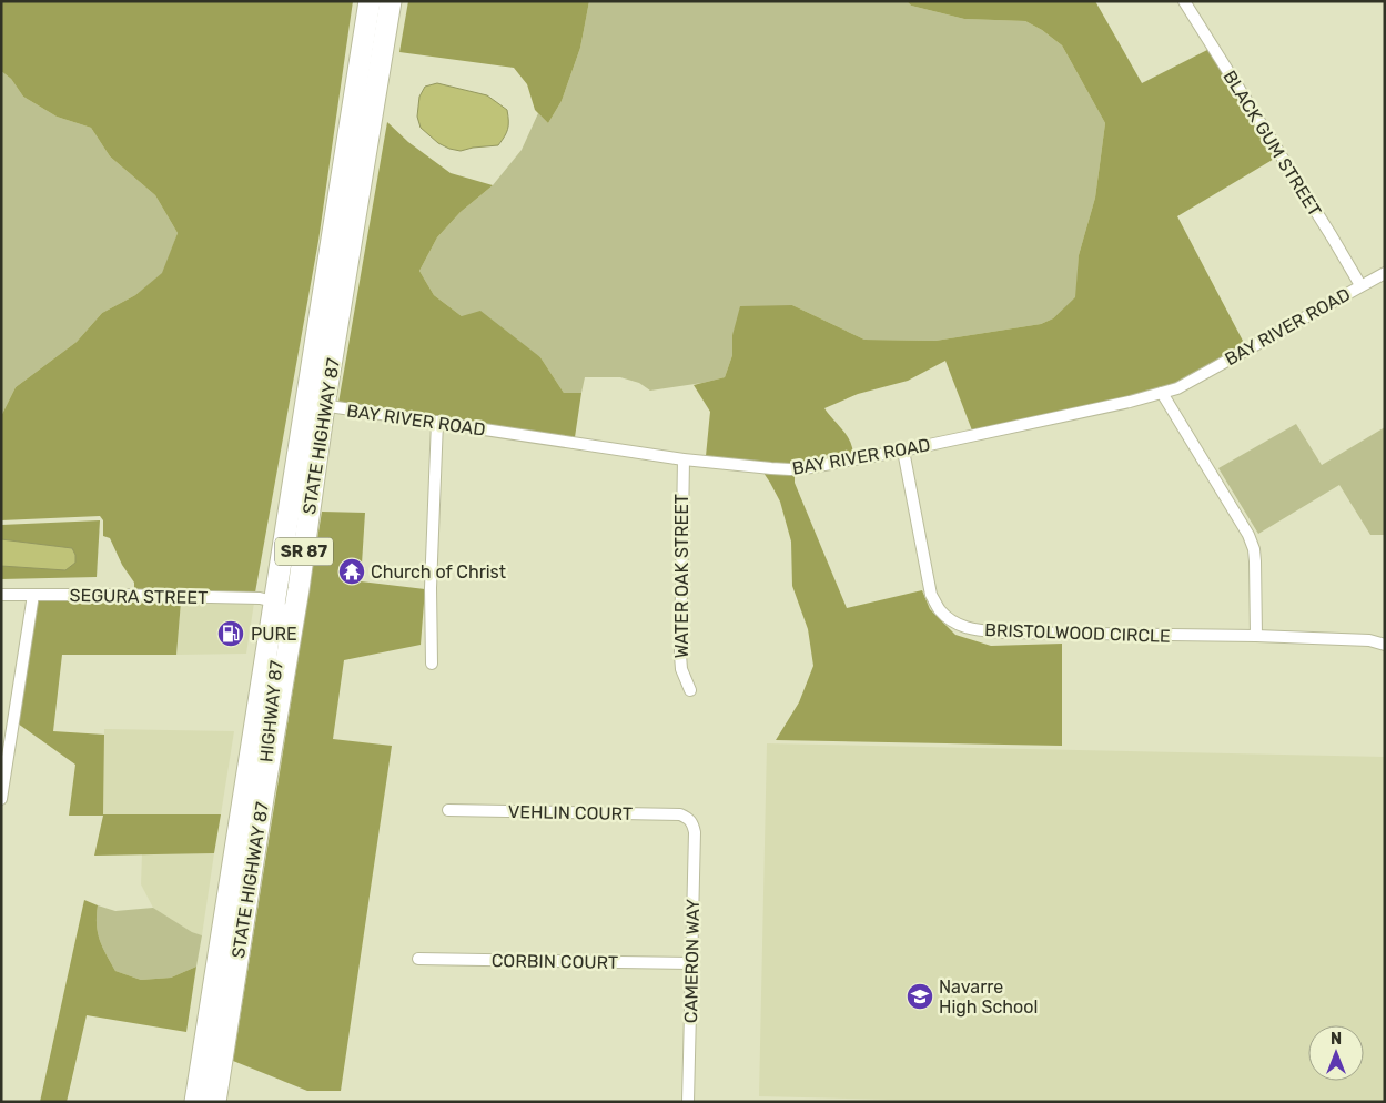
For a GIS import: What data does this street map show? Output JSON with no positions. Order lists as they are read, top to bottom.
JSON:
{
  "streets": {
    "highway": ["STATE HIGHWAY 87", "SR 87"],
    "street": [
      "BLACK GUM STREET",
      "BAY RIVER ROAD",
      "WATER OAK STREET",
      "SEGURA STREET",
      "BRISTOLWOOD CIRCLE",
      "HIGHWAY 87",
      "VEHLIN COURT",
      "CORBIN COURT",
      "CAMERON WAY"
    ]
  },
  "crossings": [
    ["BLACK GUM STREET", "BAY RIVER ROAD"],
    ["BAY RIVER ROAD", "STATE HIGHWAY 87"],
    ["BAY RIVER ROAD", "SR 87"],
    ["BAY RIVER ROAD", "WATER OAK STREET"],
    ["BAY RIVER ROAD", "BRISTOLWOOD CIRCLE"],
    ["STATE HIGHWAY 87", "SR 87"],
    ["STATE HIGHWAY 87", "HIGHWAY 87"],
    ["SR 87", "SEGURA STREET"],
    ["SR 87", "HIGHWAY 87"],
    ["SEGURA STREET", "HIGHWAY 87"],
    ["VEHLIN COURT", "CAMERON WAY"],
    ["CORBIN COURT", "CAMERON WAY"]
  ],
  "places": {
    "temple": ["Church of Christ"],
    "fuel station": ["PURE"],
    "school or university": ["Navarre High School"]
  },
  "north": "top"
}
